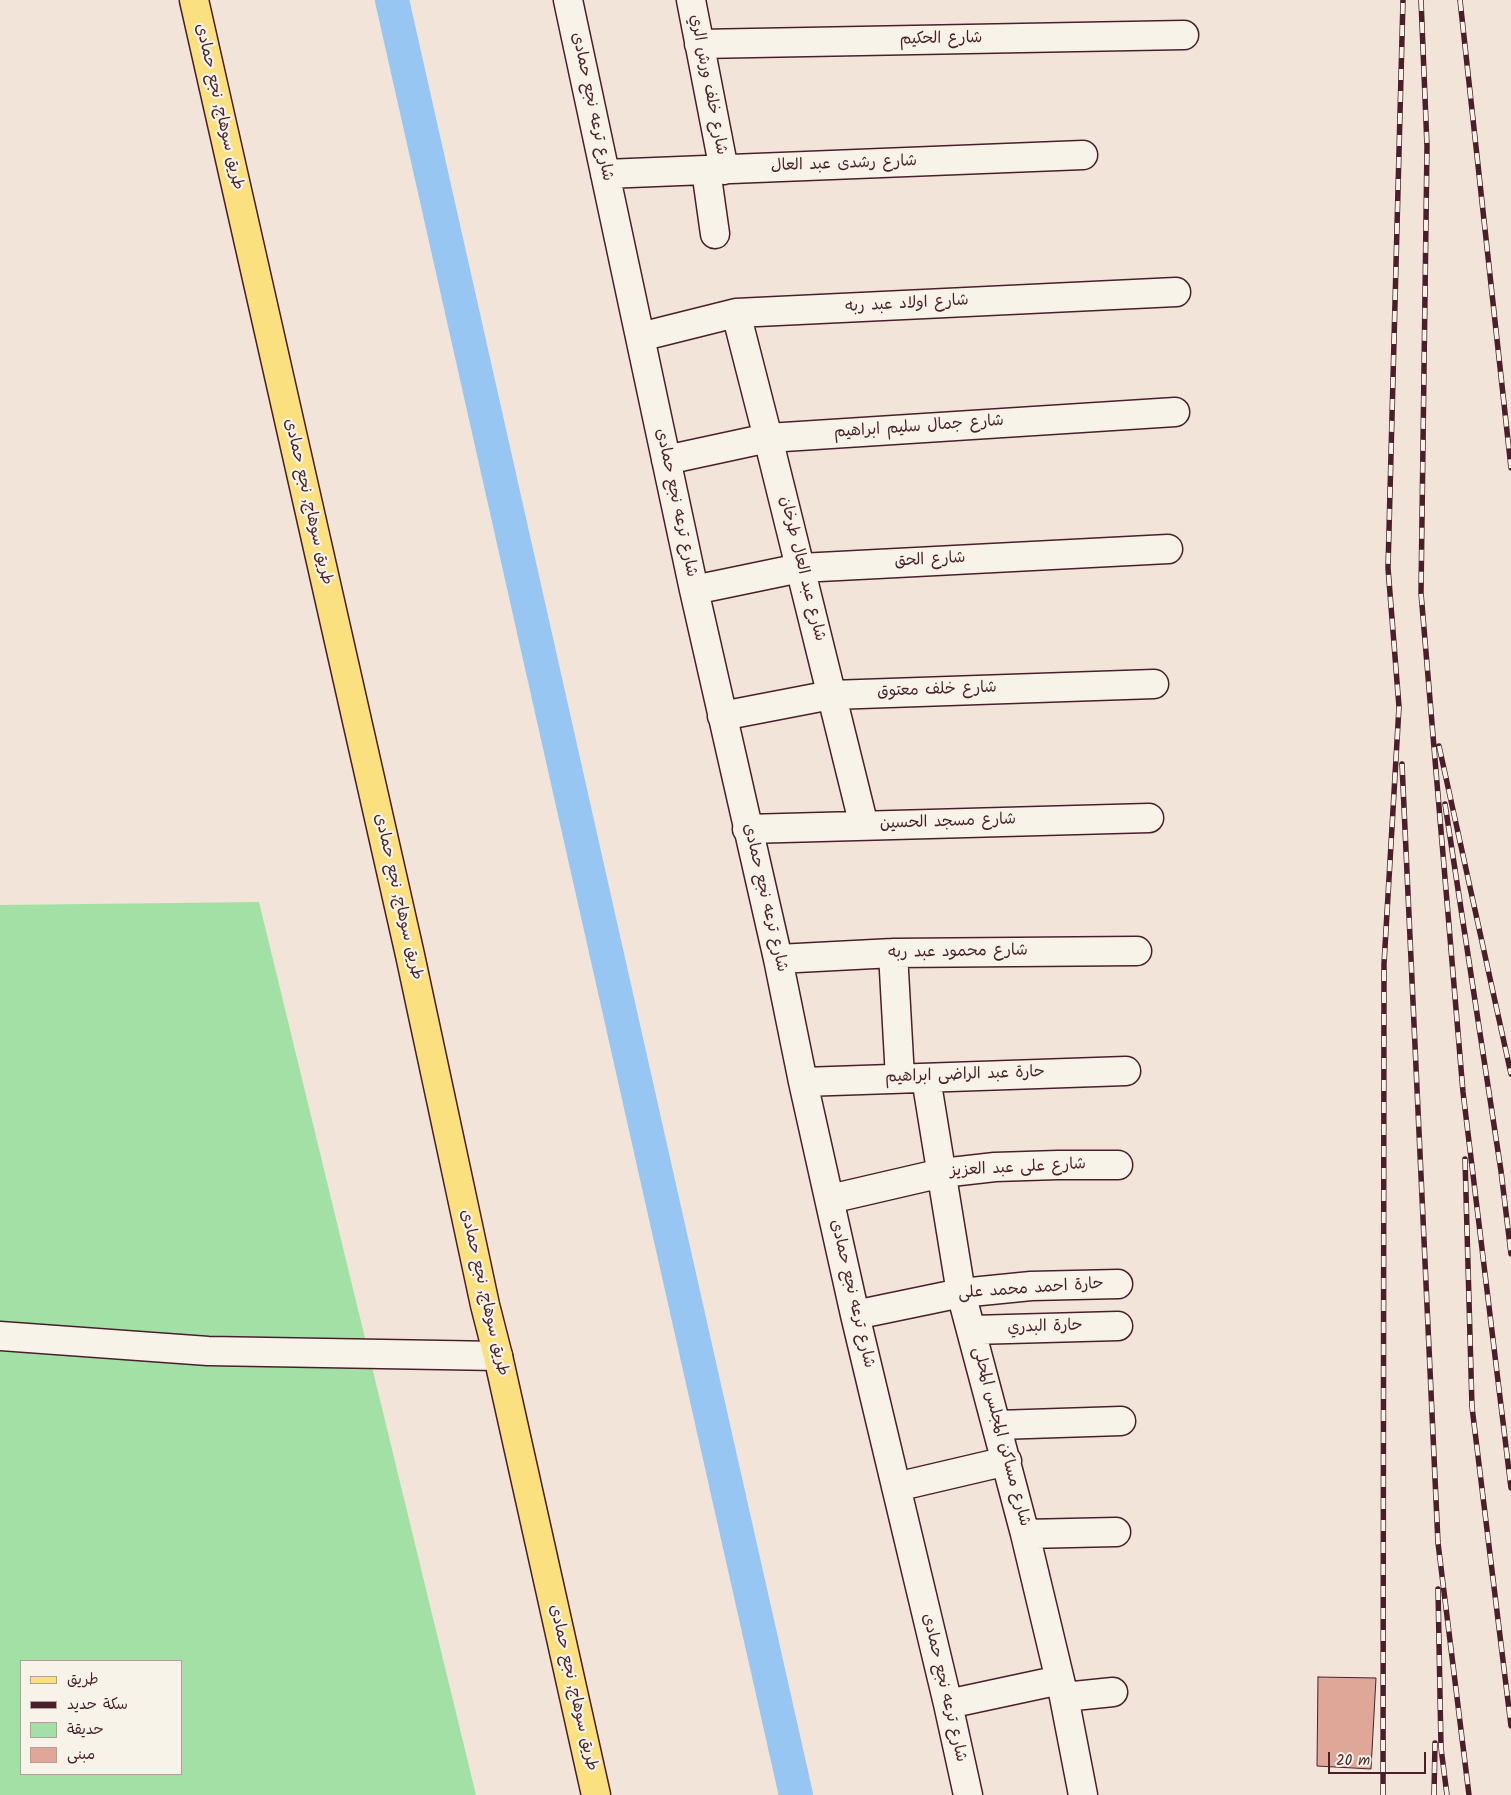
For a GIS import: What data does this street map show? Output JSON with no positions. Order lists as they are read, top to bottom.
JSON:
{
  "streets": {
    "main road": ["طريق سوهاج, نجع حمادى"],
    "street": [
      "شارع الحكيم",
      "شارع خلف ورش الري",
      "شارع ترعه نجع حمادى",
      "شارع رشدى عبد العال",
      "شارع اولاد عبد ربه",
      "شارع جمال سليم ابراهيم",
      "شارع الحق",
      "شارع عبد العال طرخان",
      "شارع خلف معتوق",
      "شارع مسجد الحسين",
      "شارع محمود عبد ربه",
      "حارة عبد الراضى ابراهيم",
      "شارع على عبد العزيز",
      "حارة احمد محمد على",
      "حارة البدري",
      "شارع مساكن المجلس المحلى"
    ]
  },
  "crossings": [
    ["شارع الحكيم", "شارع خلف ورش الري"],
    ["شارع خلف ورش الري", "شارع رشدى عبد العال"],
    ["شارع ترعه نجع حمادى", "شارع رشدى عبد العال"],
    ["شارع ترعه نجع حمادى", "شارع اولاد عبد ربه"],
    ["شارع ترعه نجع حمادى", "شارع جمال سليم ابراهيم"],
    ["شارع ترعه نجع حمادى", "شارع الحق"],
    ["شارع ترعه نجع حمادى", "شارع خلف معتوق"],
    ["شارع ترعه نجع حمادى", "شارع مسجد الحسين"],
    ["شارع ترعه نجع حمادى", "شارع محمود عبد ربه"],
    ["شارع ترعه نجع حمادى", "حارة عبد الراضى ابراهيم"],
    ["شارع ترعه نجع حمادى", "شارع على عبد العزيز"],
    ["شارع ترعه نجع حمادى", "حارة احمد محمد على"],
    ["شارع اولاد عبد ربه", "شارع عبد العال طرخان"],
    ["شارع جمال سليم ابراهيم", "شارع عبد العال طرخان"],
    ["شارع الحق", "شارع عبد العال طرخان"],
    ["شارع عبد العال طرخان", "شارع خلف معتوق"],
    ["شارع عبد العال طرخان", "شارع مسجد الحسين"],
    ["حارة عبد الراضى ابراهيم", "شارع مساكن المجلس المحلى"],
    ["شارع على عبد العزيز", "شارع مساكن المجلس المحلى"],
    ["حارة احمد محمد على", "شارع مساكن المجلس المحلى"],
    ["حارة البدري", "شارع مساكن المجلس المحلى"]
  ],
  "legend": [
    "طريق",
    "سكة حديد",
    "حديقة",
    "مبنى"
  ],
  "scale_bar": "20 m"
}
